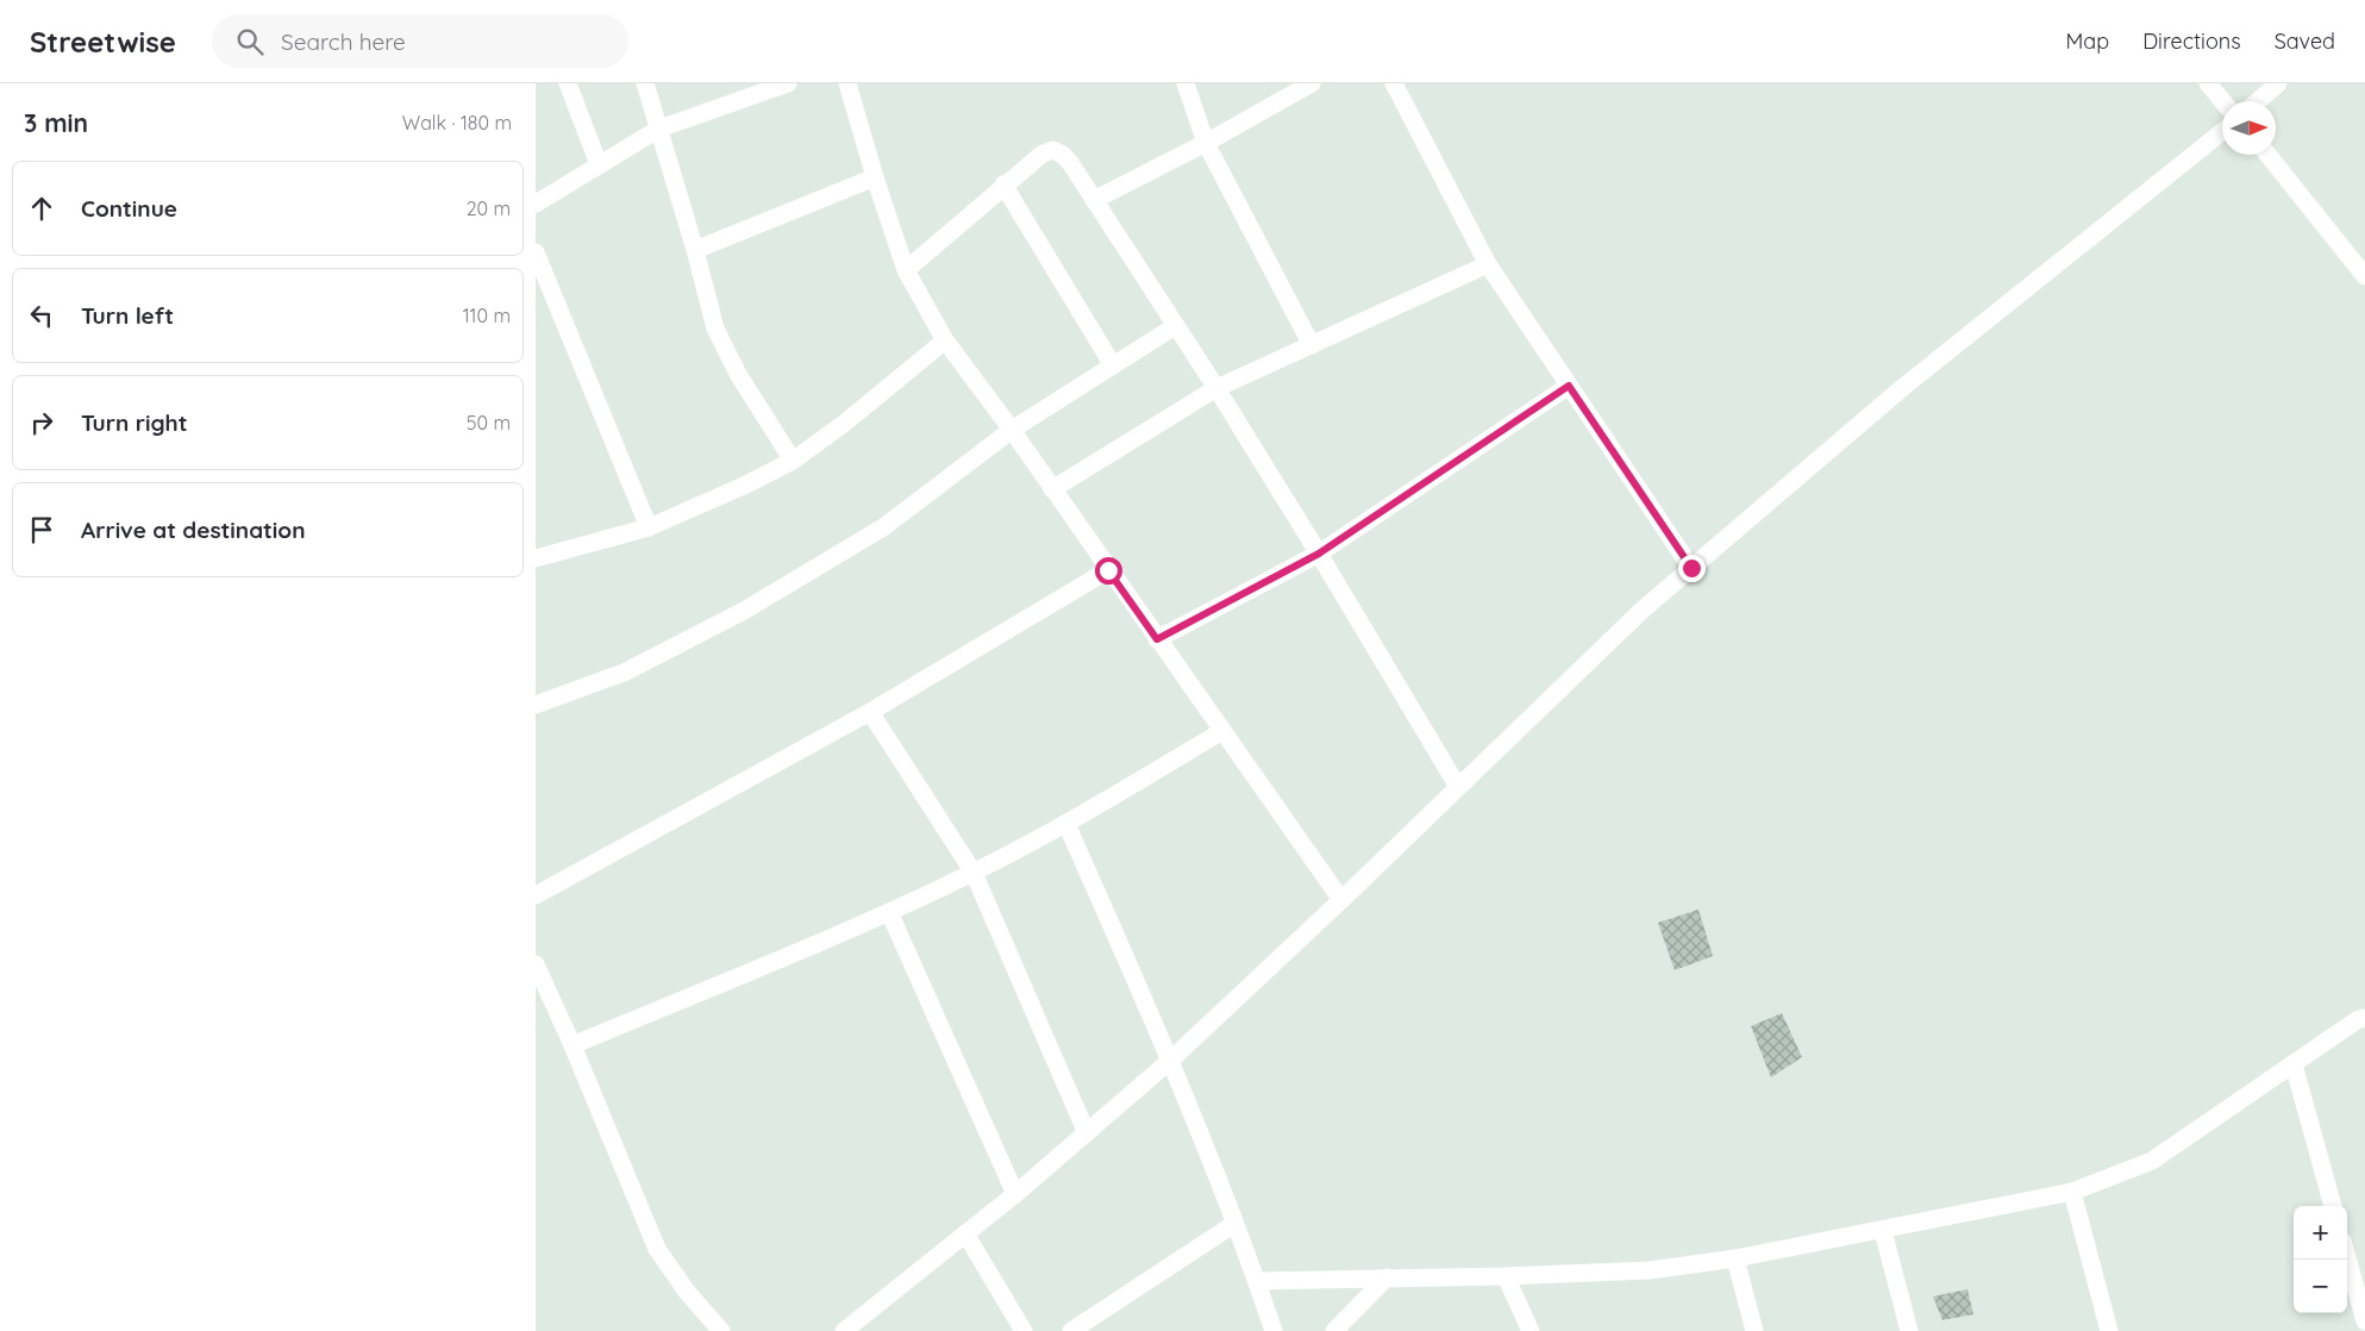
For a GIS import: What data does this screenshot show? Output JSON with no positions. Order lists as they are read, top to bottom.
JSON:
{
  "north": "right",
  "page": {
    "header": "Streetwise",
    "search": "Search here",
    "nav": ["Map", "Directions", "Saved"],
    "heading": ["3 min", "Walk · 180 m"],
    "list": [
      ["Continue", "20 m"],
      ["Turn left", "110 m"],
      ["Turn right", "50 m"],
      "Arrive at destination"
    ],
    "map_buttons": ["+", "−"]
  }
}
